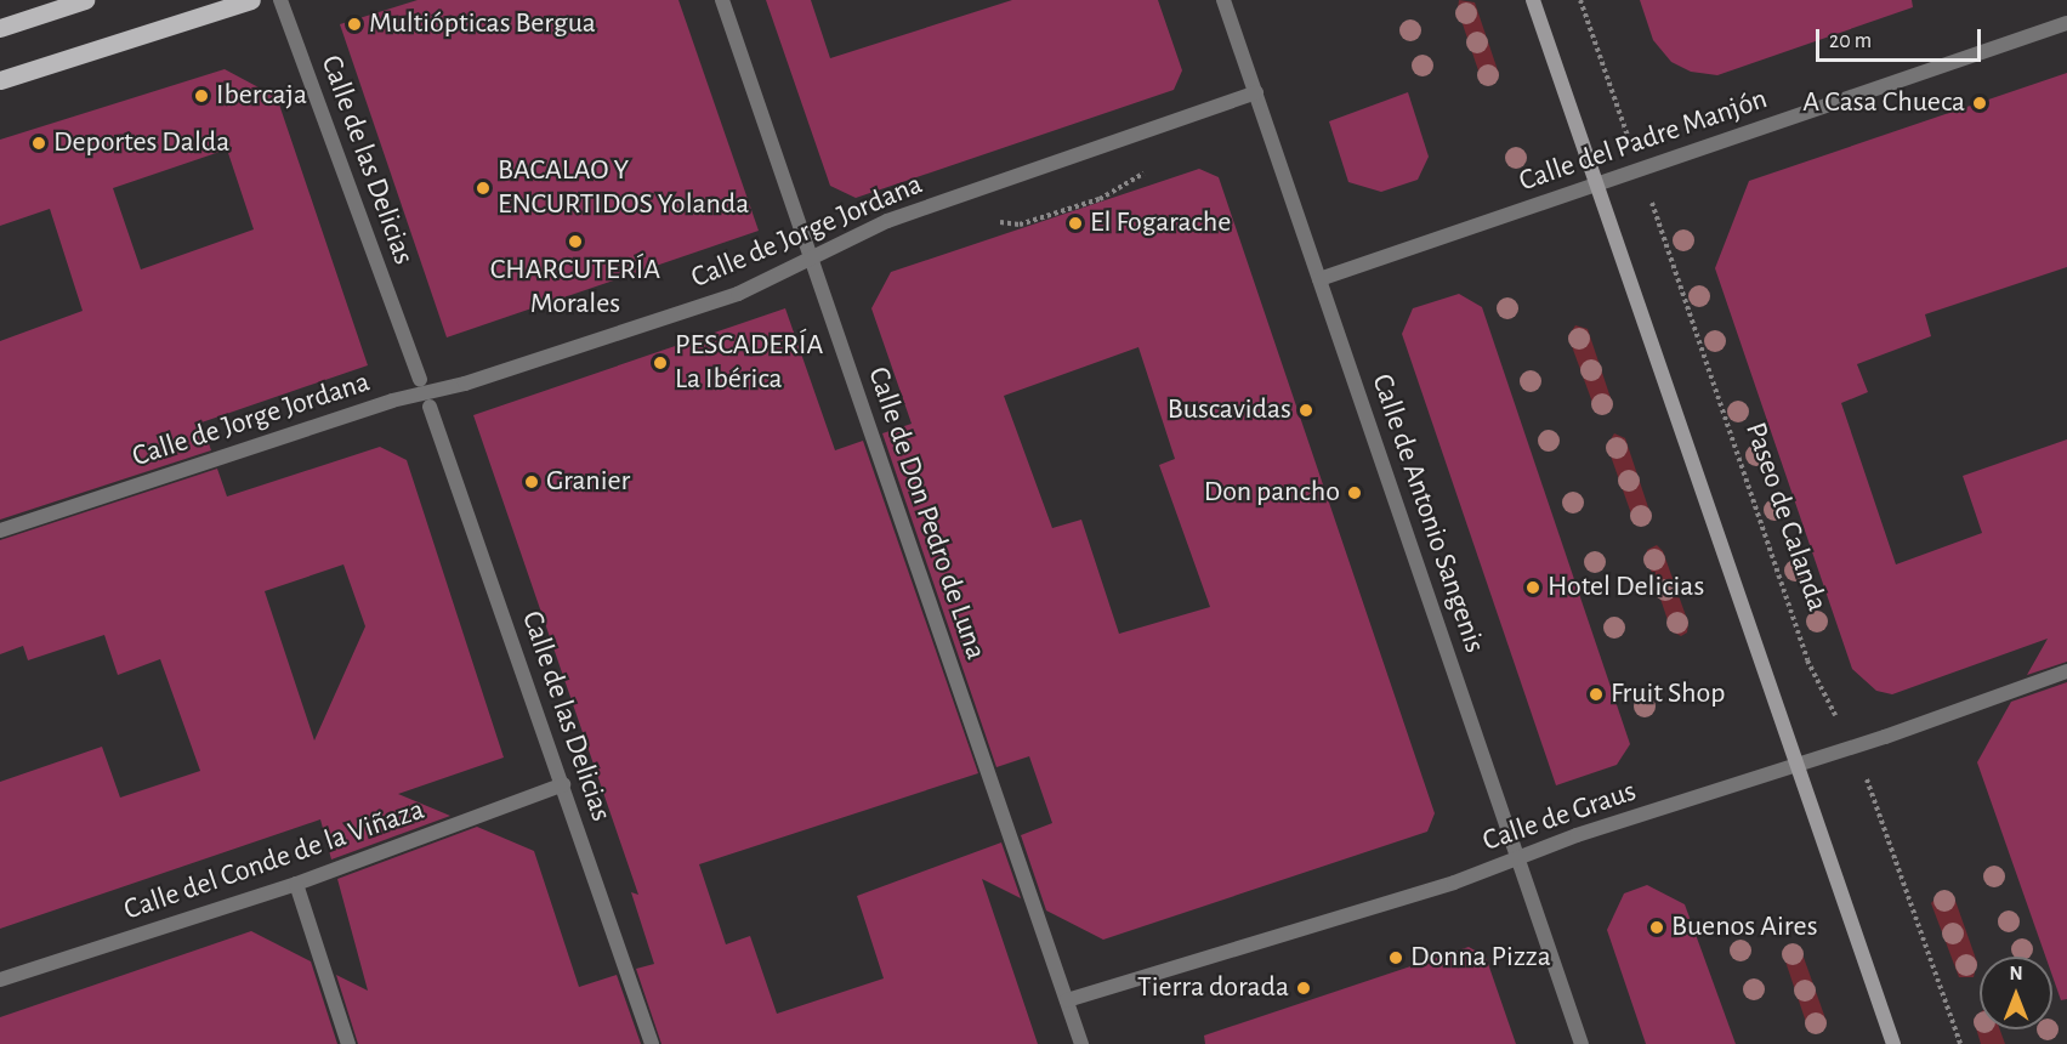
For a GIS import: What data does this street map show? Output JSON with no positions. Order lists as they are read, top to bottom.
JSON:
{
  "streets": {
    "street": [
      "Calle del Padre Manjón",
      "Calle de las Delicias",
      "Calle de Jorge Jordana",
      "Calle de Don Pedro de Luna",
      "Calle de Antonio Sangenis",
      "Calle de Graus",
      "Calle del Conde de la Viñaza"
    ],
    "path": ["Paseo de Calanda"]
  },
  "crossings": [
    ["Calle del Padre Manjón", "Calle de Antonio Sangenis"],
    ["Calle del Padre Manjón", "Paseo de Calanda"],
    ["Calle de las Delicias", "Calle del Conde de la Viñaza"],
    ["Calle de Jorge Jordana", "Calle de Don Pedro de Luna"],
    ["Calle de Jorge Jordana", "Calle de Antonio Sangenis"],
    ["Calle de Don Pedro de Luna", "Calle de Graus"],
    ["Calle de Antonio Sangenis", "Calle de Graus"],
    ["Paseo de Calanda", "Calle de Graus"]
  ],
  "places": [
    "Multiópticas Bergua",
    "Ibercaja",
    "A Casa Chueca",
    "Deportes Dalda",
    "BACALAO Y ENCURTIDOS Yolanda",
    "El Fogarache",
    "CHARCUTERÍA Morales",
    "PESCADERÍA La Ibérica",
    "Buscavidas",
    "Granier",
    "Don pancho",
    "Hotel Delicias",
    "Fruit Shop",
    "Buenos Aires",
    "Donna Pizza",
    "Tierra dorada"
  ],
  "scale_bar": "20 m",
  "north": "top"
}
